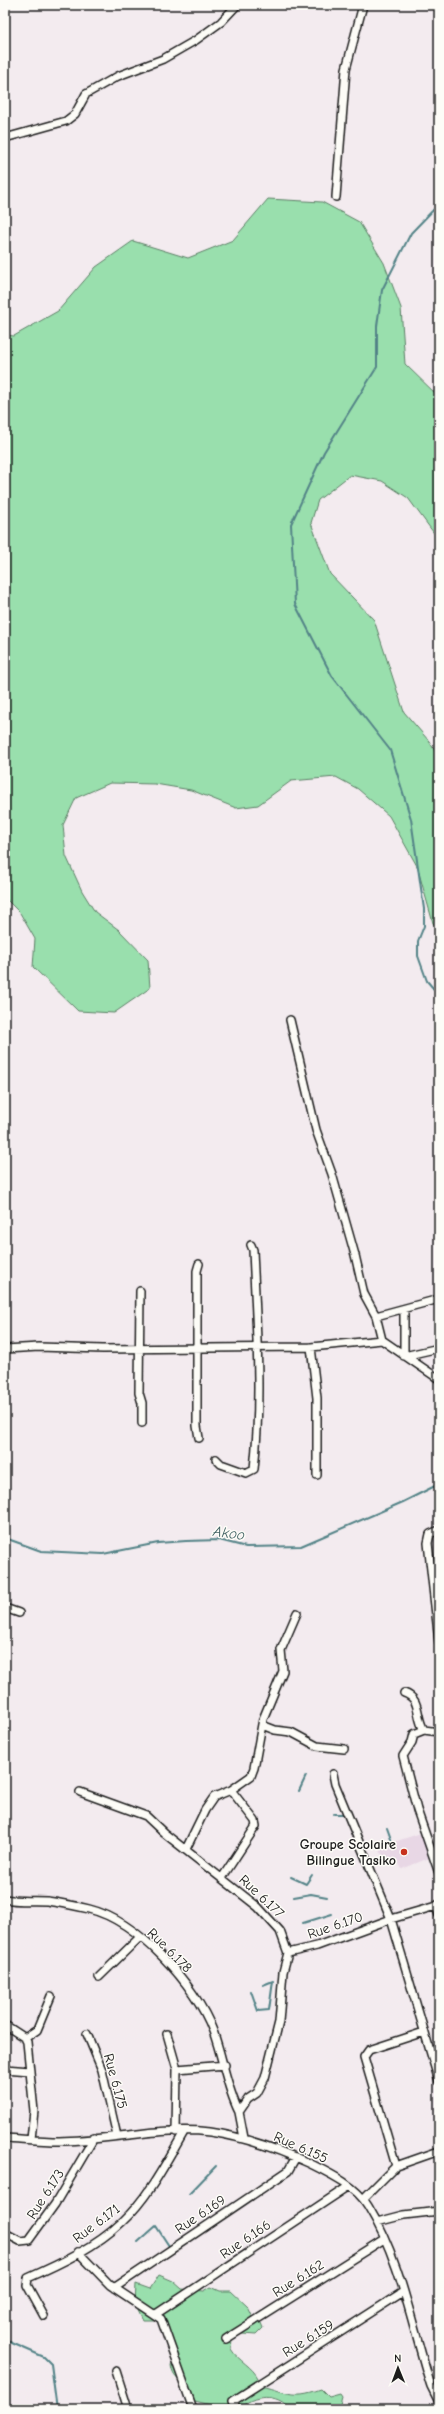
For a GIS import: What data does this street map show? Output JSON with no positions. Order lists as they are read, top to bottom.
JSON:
{
  "streets": {
    "street": [
      "Rue 6.177",
      "Rue 6.170",
      "Rue 6.178",
      "Rue 6.175",
      "Rue 6.155",
      "Rue 6.173",
      "Rue 6.169",
      "Rue 6.171",
      "Rue 6.166",
      "Rue 6.162",
      "Rue 6.159"
    ]
  },
  "crossings": [
    ["Rue 6.177", "Rue 6.170"],
    ["Rue 6.175", "Rue 6.155"],
    ["Rue 6.155", "Rue 6.173"],
    ["Rue 6.155", "Rue 6.169"],
    ["Rue 6.155", "Rue 6.171"],
    ["Rue 6.155", "Rue 6.166"],
    ["Rue 6.155", "Rue 6.162"],
    ["Rue 6.155", "Rue 6.159"]
  ],
  "water": ["Akoo"],
  "places": ["Groupe Scolaire Bilingue Tasiko"],
  "north": "top"
}
